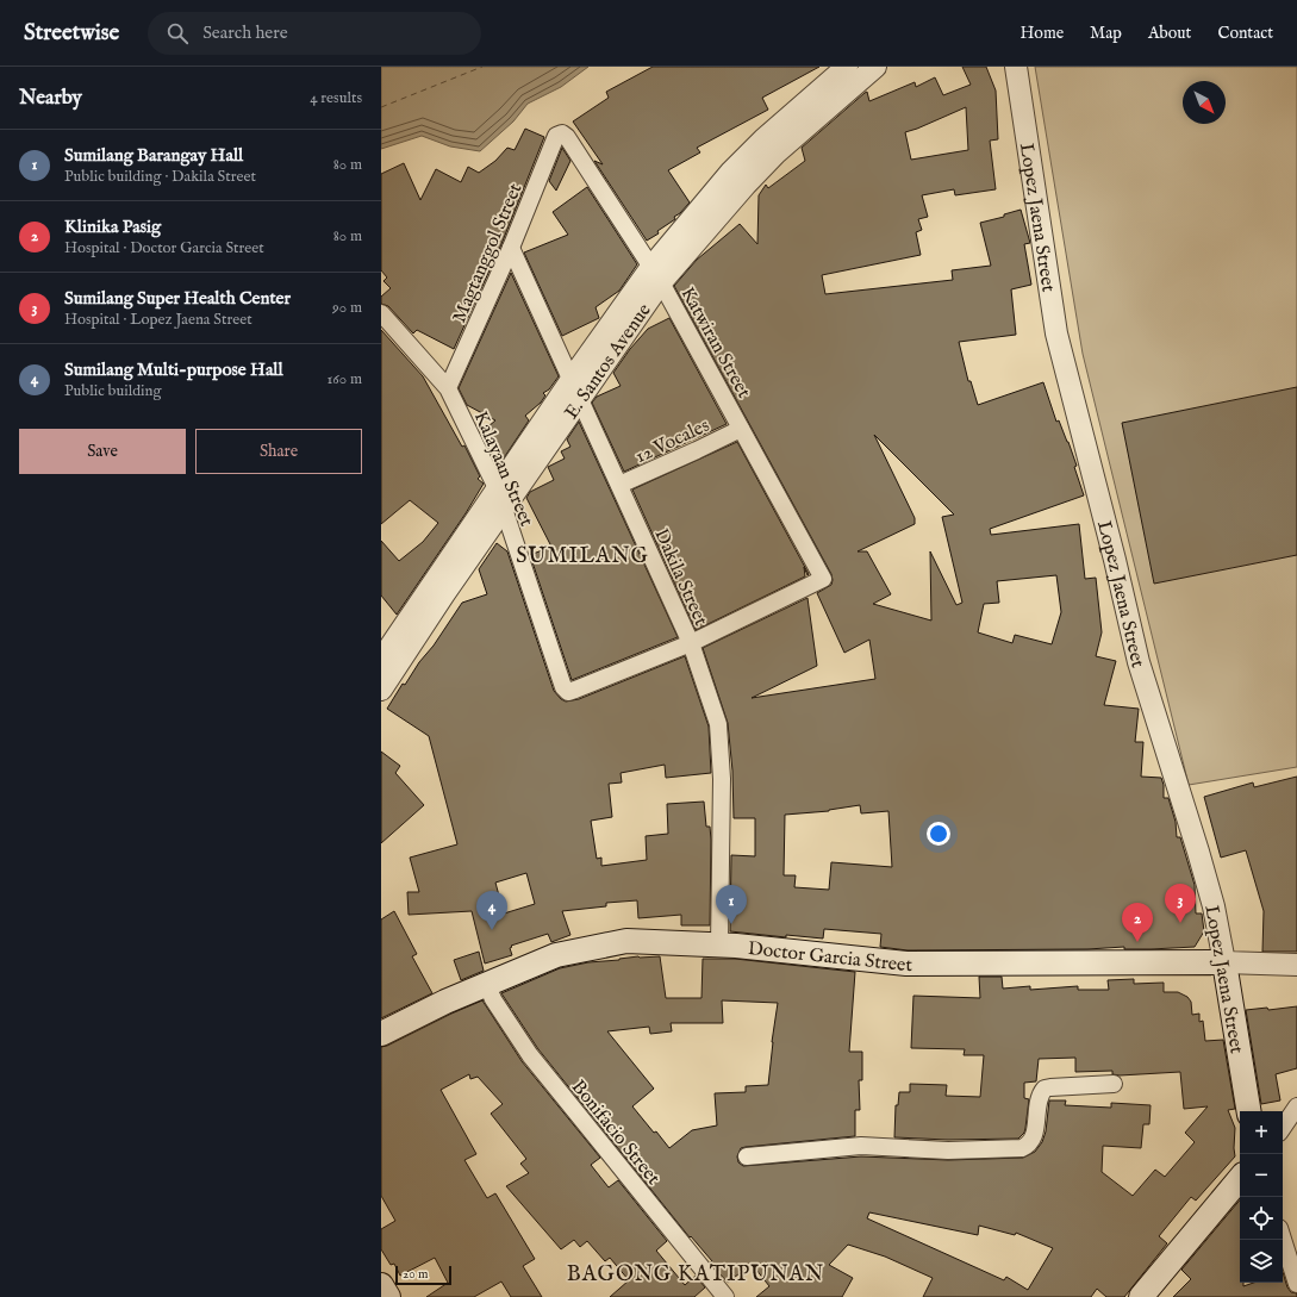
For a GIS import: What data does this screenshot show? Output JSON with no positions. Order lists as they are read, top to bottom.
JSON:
{
  "streets": {
    "main road": ["Lopez Jaena Street", "Doctor Garcia Street"],
    "street": [
      "Magtanggol Street",
      "Katwiran Street",
      "E. Santos Avenue",
      "12 Vocales",
      "Kalayaan Street",
      "Dakila Street",
      "Bonifacio Street"
    ]
  },
  "crossings": [
    ["Lopez Jaena Street", "Doctor Garcia Street"],
    ["Magtanggol Street", "Katwiran Street"],
    ["Magtanggol Street", "Kalayaan Street"],
    ["Magtanggol Street", "Dakila Street"],
    ["Katwiran Street", "E. Santos Avenue"],
    ["Katwiran Street", "12 Vocales"],
    ["Katwiran Street", "Kalayaan Street"],
    ["E. Santos Avenue", "Kalayaan Street"],
    ["E. Santos Avenue", "Dakila Street"],
    ["12 Vocales", "Dakila Street"],
    ["Kalayaan Street", "Dakila Street"],
    ["Dakila Street", "Doctor Garcia Street"],
    ["Doctor Garcia Street", "Bonifacio Street"]
  ],
  "districts": ["SUMILANG", "BAGONG KATIPUNAN"],
  "scale_bar": "20 m",
  "north": "bottom right",
  "page": {
    "header": "Streetwise",
    "search": "Search here",
    "nav": [
      "Home",
      "Map",
      "About",
      "Contact"
    ],
    "heading": ["Nearby", "4 results"],
    "list": [
      {
        "mark": "1",
        "name": "Sumilang Barangay Hall",
        "note": "Public building · Dakila Street",
        "value": "80 m"
      },
      {
        "mark": "2",
        "name": "Klinika Pasig",
        "note": "Hospital · Doctor Garcia Street",
        "value": "80 m"
      },
      {
        "mark": "3",
        "name": "Sumilang Super Health Center",
        "note": "Hospital · Lopez Jaena Street",
        "value": "90 m"
      },
      {
        "mark": "4",
        "name": "Sumilang Multi-purpose Hall",
        "note": "Public building",
        "value": "160 m"
      }
    ],
    "buttons": ["Save", "Share"],
    "pins": [
      "3",
      "1",
      "4",
      "2"
    ],
    "map_buttons": ["+", "−"],
    "scale": "20 m"
  }
}
